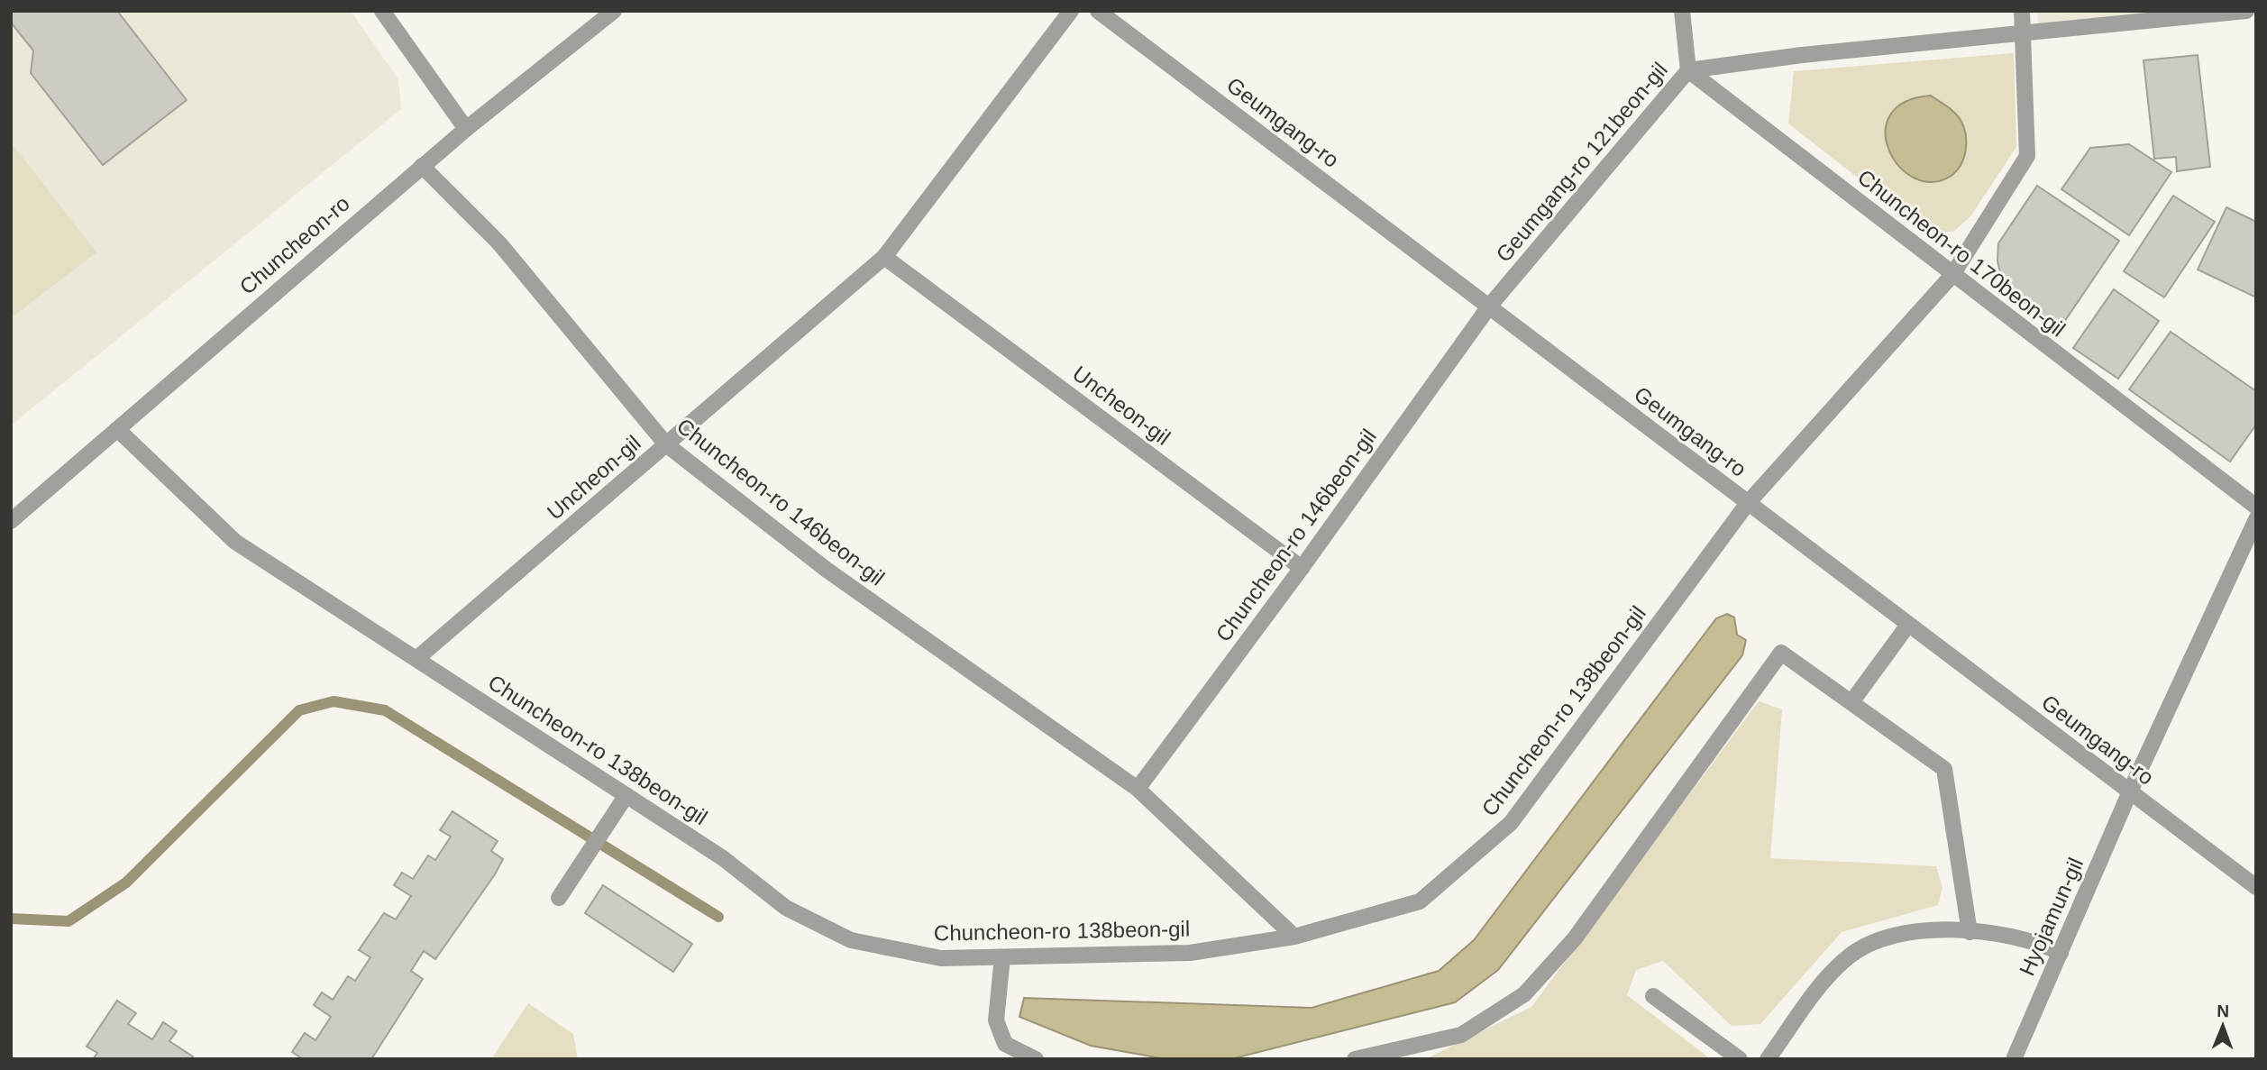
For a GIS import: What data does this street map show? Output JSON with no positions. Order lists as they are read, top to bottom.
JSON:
{
  "streets": {
    "street": [
      "Geumgang-ro",
      "Geumgang-ro 121beon-gil",
      "Chuncheon-ro",
      "Chuncheon-ro 170beon-gil",
      "Uncheon-gil",
      "Chuncheon-ro 146beon-gil",
      "Chuncheon-ro 138beon-gil",
      "Hyojamun-gil"
    ]
  },
  "crossings": [
    ["Geumgang-ro", "Geumgang-ro 121beon-gil"],
    ["Geumgang-ro", "Chuncheon-ro 146beon-gil"],
    ["Geumgang-ro", "Chuncheon-ro 138beon-gil"],
    ["Geumgang-ro", "Hyojamun-gil"],
    ["Geumgang-ro 121beon-gil", "Chuncheon-ro 170beon-gil"],
    ["Geumgang-ro 121beon-gil", "Chuncheon-ro 146beon-gil"],
    ["Geumgang-ro 121beon-gil", "Chuncheon-ro 138beon-gil"],
    ["Chuncheon-ro", "Chuncheon-ro 146beon-gil"],
    ["Chuncheon-ro", "Chuncheon-ro 138beon-gil"],
    ["Chuncheon-ro 170beon-gil", "Chuncheon-ro 138beon-gil"],
    ["Uncheon-gil", "Chuncheon-ro 146beon-gil"],
    ["Uncheon-gil", "Chuncheon-ro 138beon-gil"],
    ["Chuncheon-ro 146beon-gil", "Chuncheon-ro 138beon-gil"]
  ],
  "north": "top"
}
